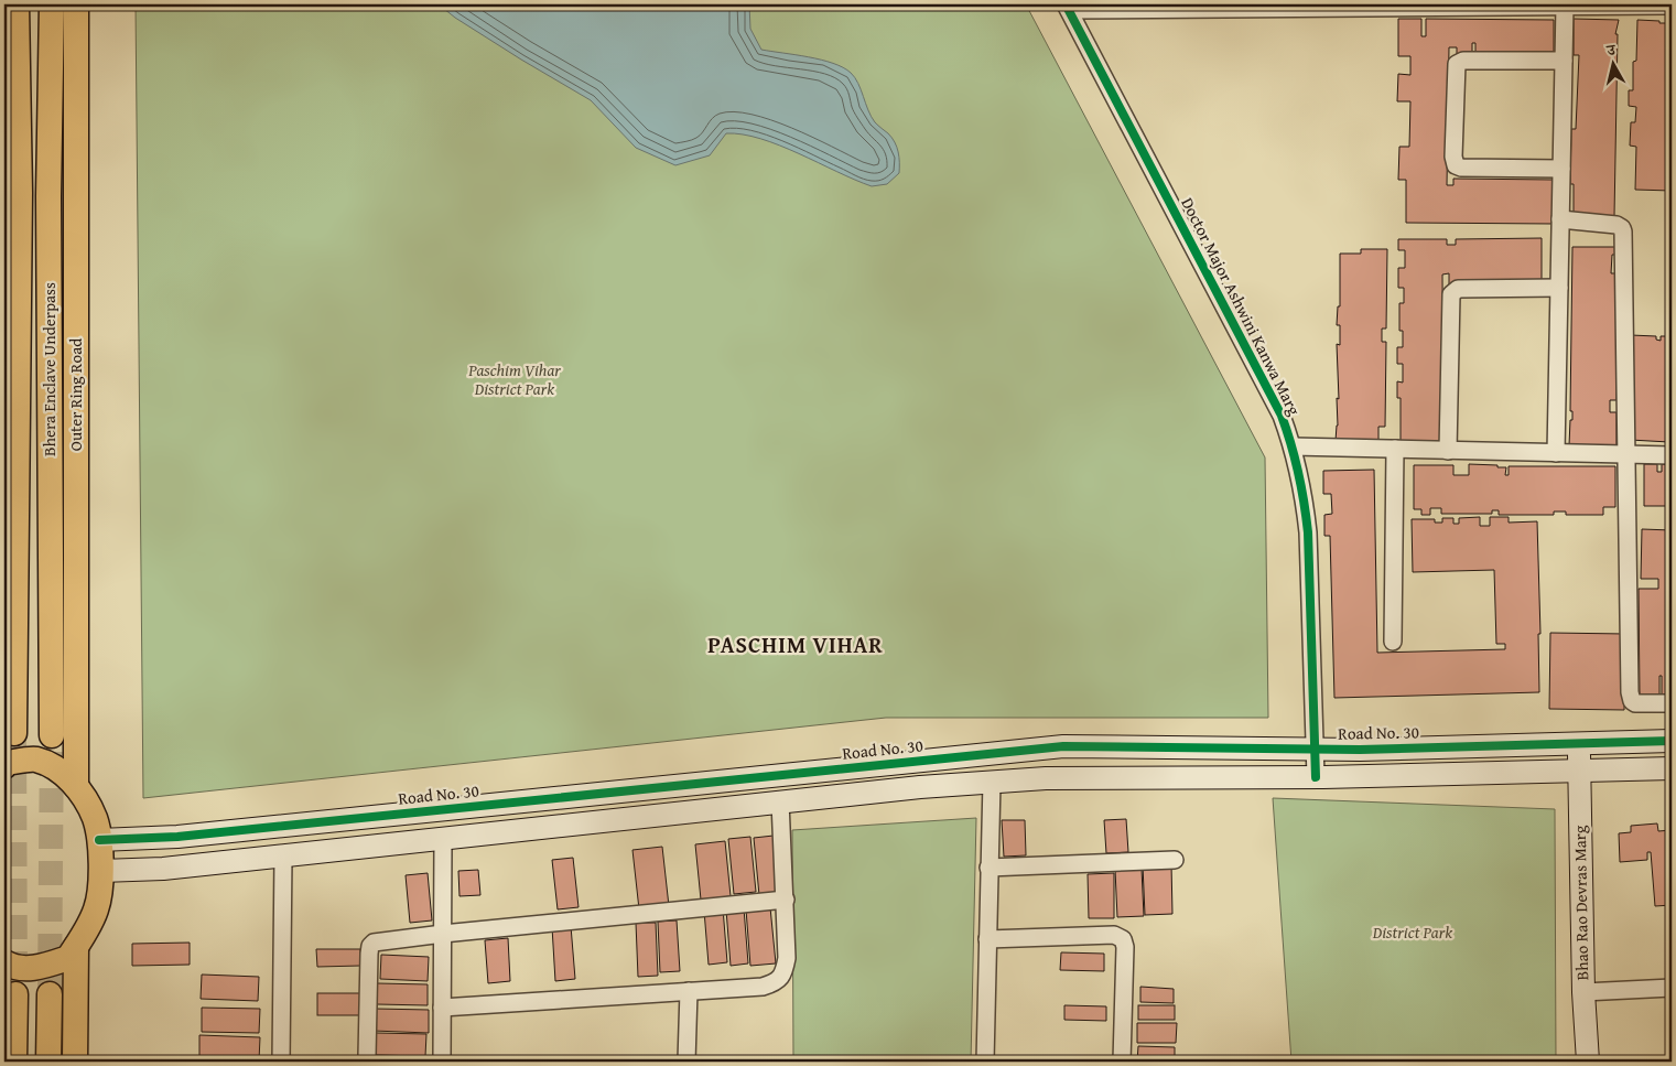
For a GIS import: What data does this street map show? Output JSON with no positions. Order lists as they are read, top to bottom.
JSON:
{
  "streets": {
    "main road": ["Bhera Enclave Underpass", "Outer Ring Road"],
    "street": ["Doctor Major Ashwini Kanwa Marg", "Road No. 30", "Bhao Rao Devras Marg"]
  },
  "crossings": [
    ["Doctor Major Ashwini Kanwa Marg", "Road No. 30"],
    ["Road No. 30", "Bhao Rao Devras Marg"]
  ],
  "districts": ["PASCHIM VIHAR"],
  "parks": ["Paschim Vihar District Park", "District Park"],
  "north": "top"
}
